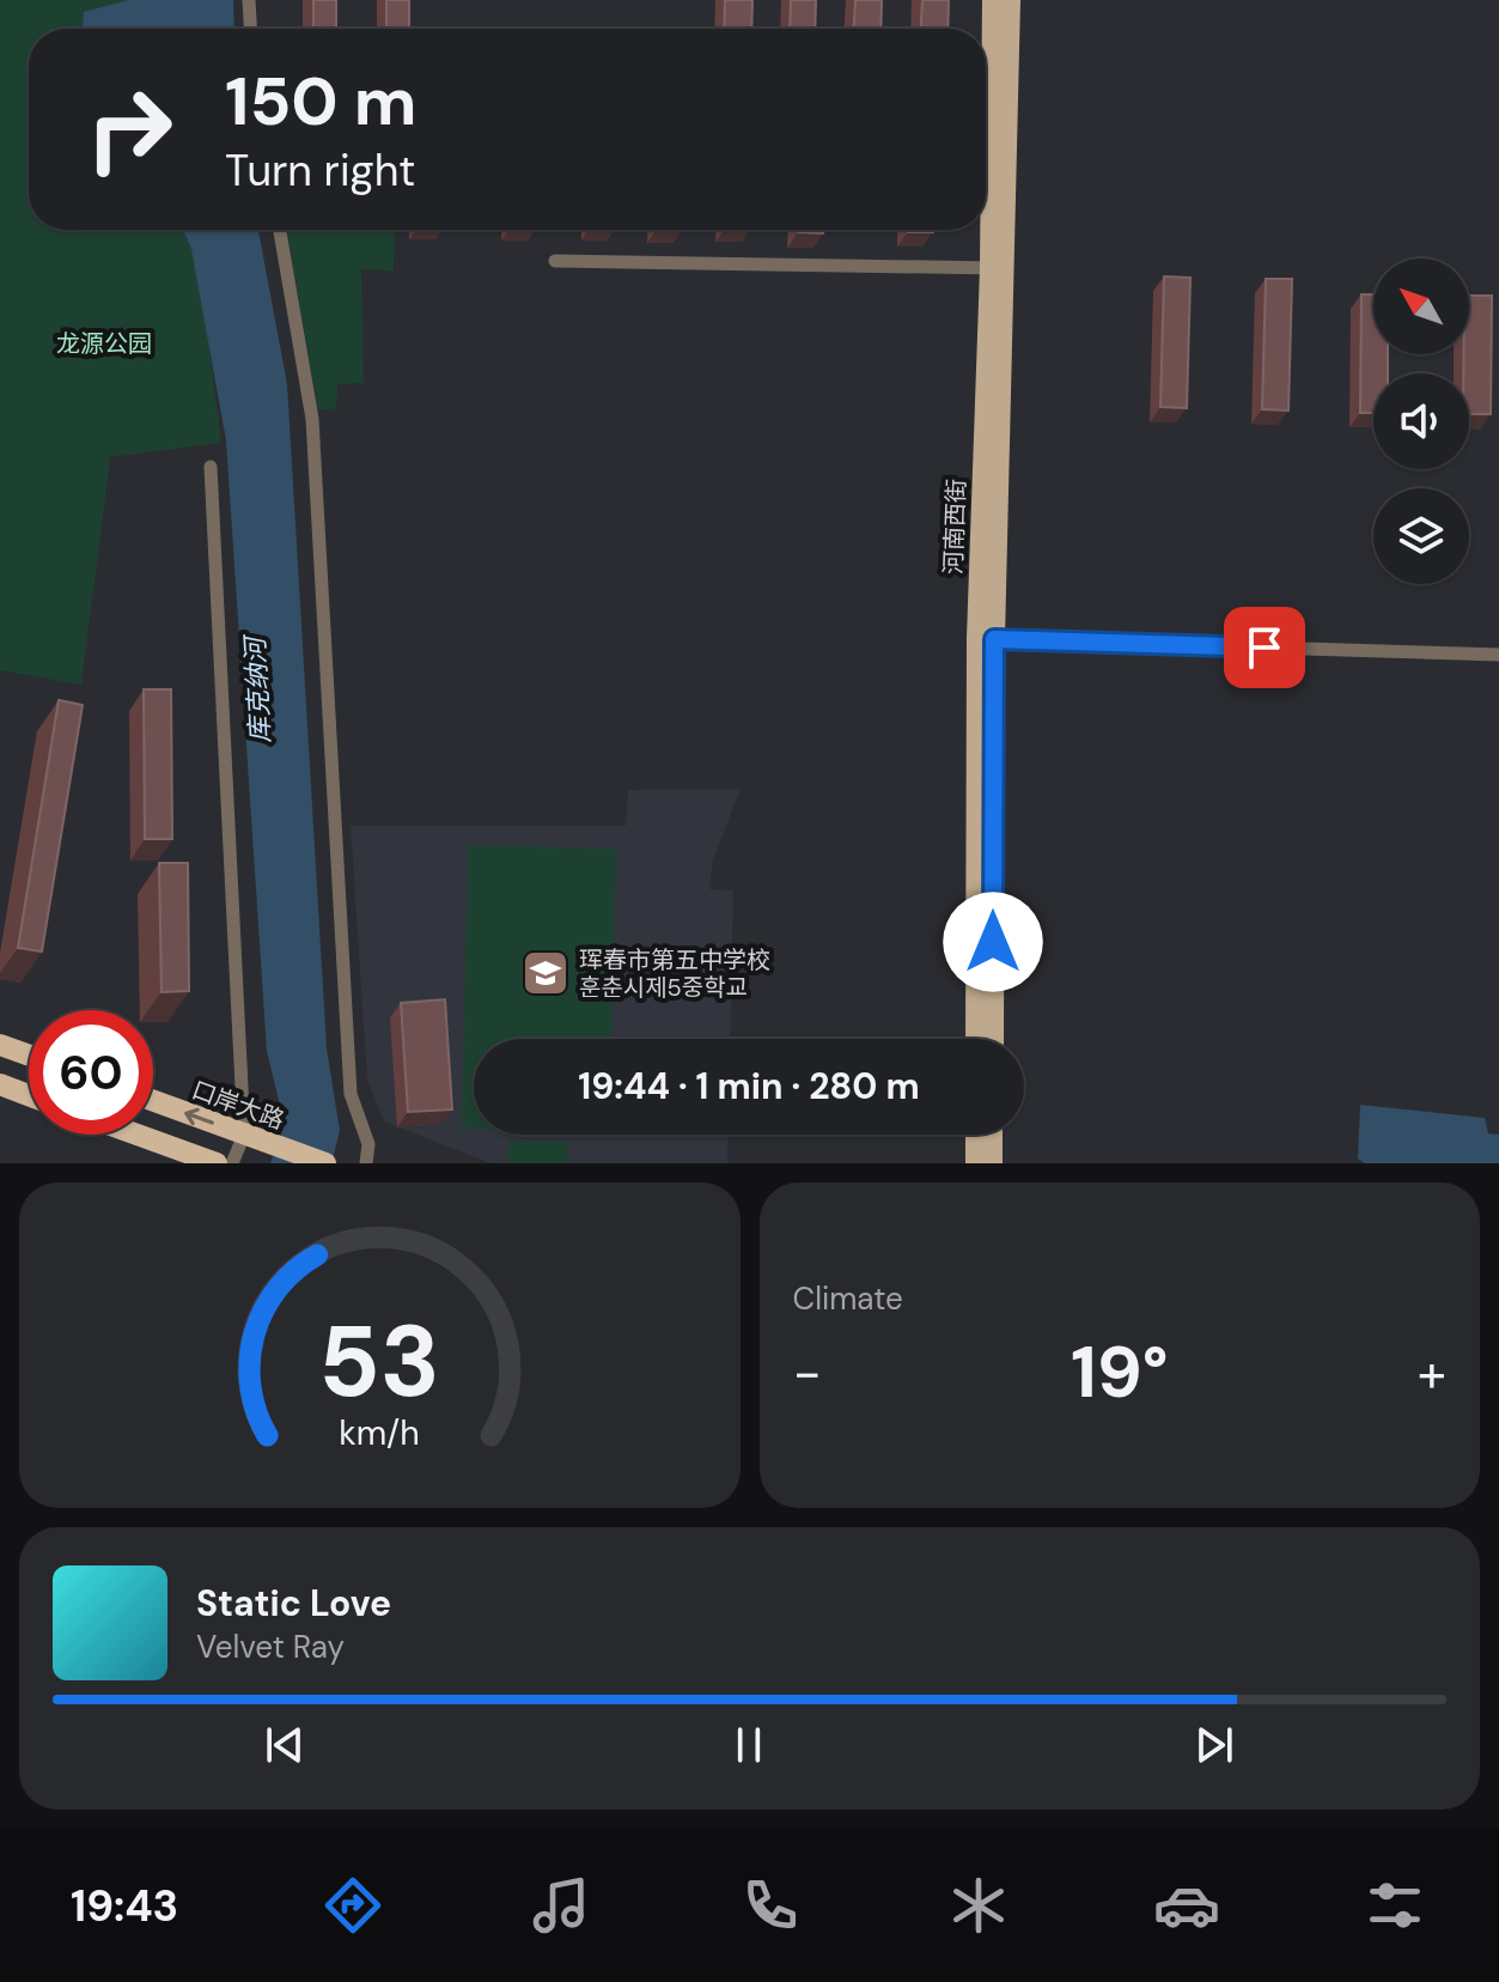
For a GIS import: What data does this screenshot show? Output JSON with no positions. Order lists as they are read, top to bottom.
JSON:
{
  "streets": {
    "highway": ["口岸大路"],
    "main road": ["河南西街"]
  },
  "water": ["库克纳河"],
  "parks": ["龙源公园"],
  "places": {
    "school or university": ["珲春市第五中学校 훈춘시제5중학교"]
  },
  "north": "top left",
  "page": {
    "turn": ["150 m", "Turn right"],
    "limit": "60",
    "trip": "19:44 · 1 min · 280 m",
    "tile": "Climate",
    "heat": ["−", "19°", "+"],
    "song": ["Static Love", "Velvet Ray"],
    "tabs": "19:43",
    "gauge": ["53", "km/h"]
  }
}
